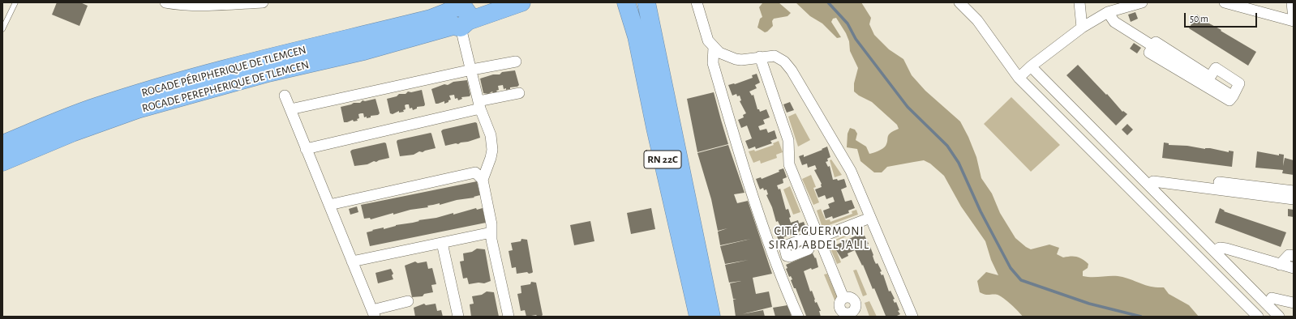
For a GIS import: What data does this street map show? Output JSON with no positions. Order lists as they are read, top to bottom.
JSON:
{
  "streets": {
    "highway": ["ROCADE PÉRIPHERIQUE DE TLEMCEN", "ROCADE PEREPHERIQUE DE TLEMCEN", "RN 22C"]
  },
  "crossings": [
    ["ROCADE PÉRIPHERIQUE DE TLEMCEN", "ROCADE PEREPHERIQUE DE TLEMCEN"]
  ],
  "districts": ["CITÉ GUERMONI SIRAJ ABDEL JALIL"],
  "scale_bar": "50 m"
}
